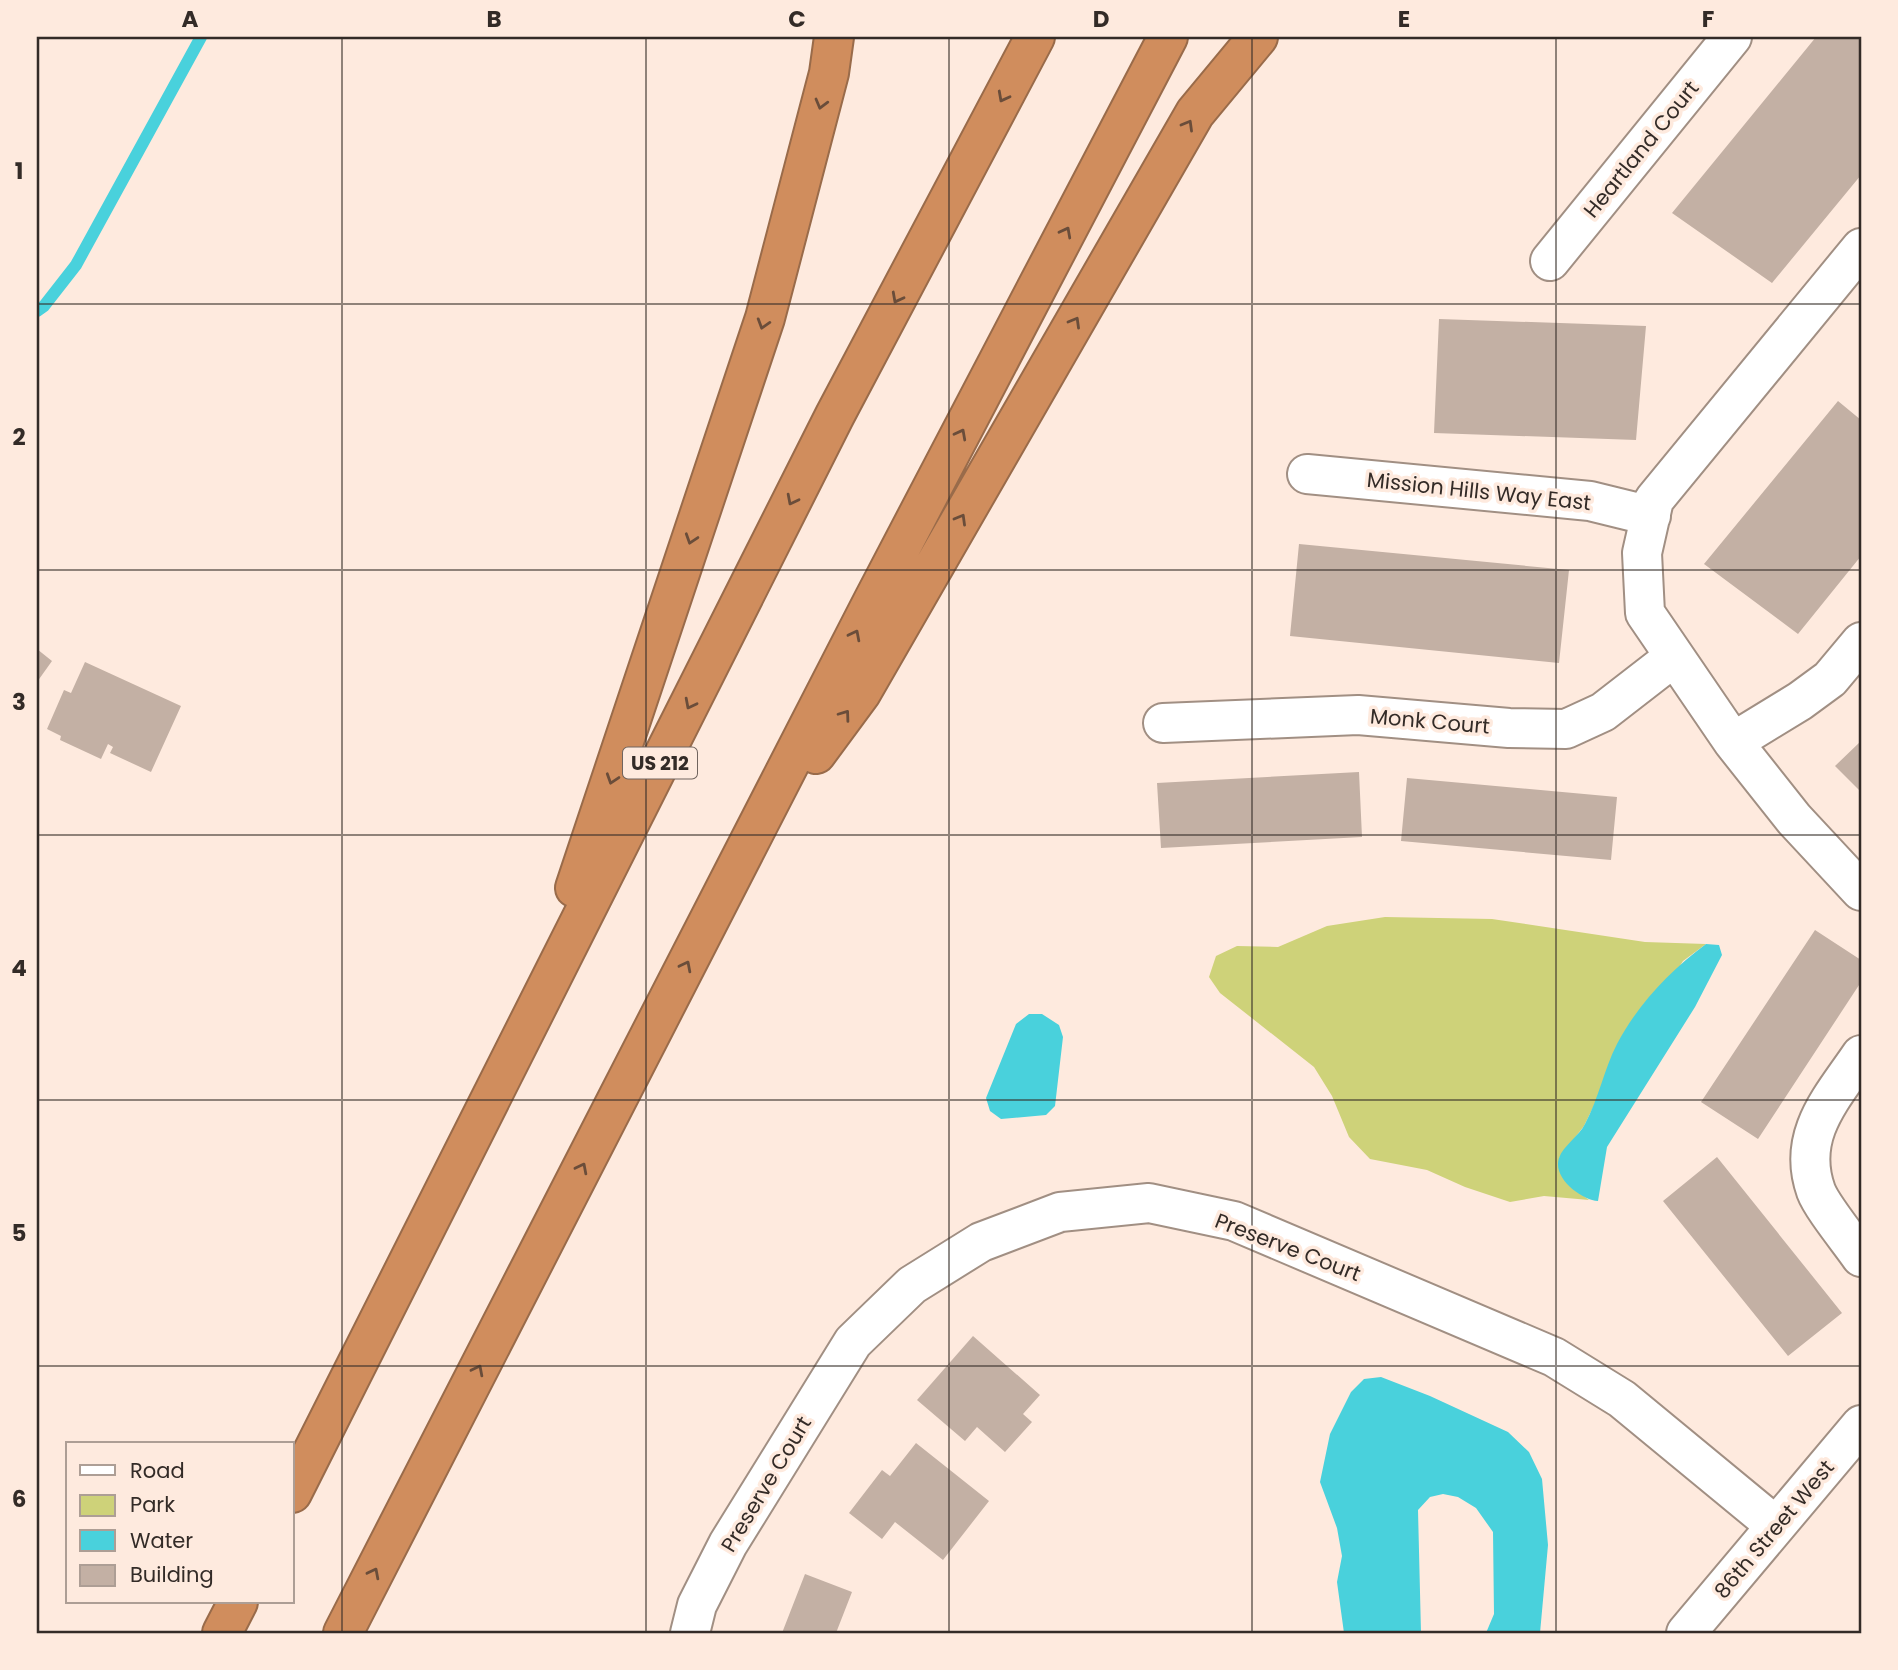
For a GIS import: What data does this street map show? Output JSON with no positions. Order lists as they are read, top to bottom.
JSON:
{
  "streets": {
    "highway": ["US 212"],
    "street": [
      "Heartland Court",
      "Mission Hills Way East",
      "Monk Court",
      "Preserve Court",
      "86th Street West"
    ]
  },
  "crossings": [
    ["Preserve Court", "86th Street West"]
  ],
  "legend": [
    "Road",
    "Park",
    "Water",
    "Building"
  ],
  "grid": {
    "columns": [
      "A",
      "B",
      "C",
      "D",
      "E",
      "F"
    ],
    "rows": [
      "1",
      "2",
      "3",
      "4",
      "5",
      "6"
    ]
  }
}
